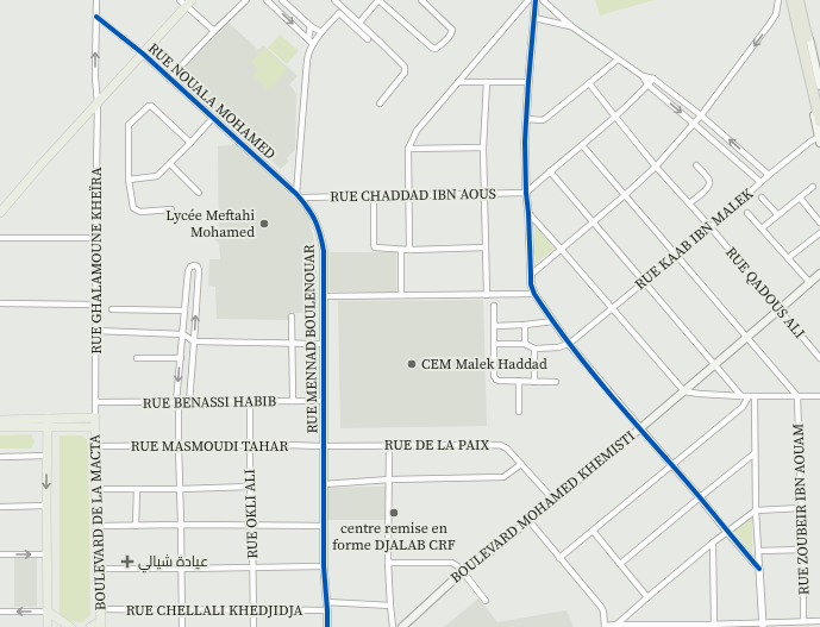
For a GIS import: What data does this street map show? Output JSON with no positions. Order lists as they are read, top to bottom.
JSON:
{
  "streets": {
    "main road": ["BOULEVARD MOHAMED KHEMISTI", "BOULEVARD DE LA MACTA"],
    "street": [
      "RUE NOUALA MOHAMED",
      "RUE CHADDAD IBN AOUS",
      "RUE KAAB IBN MALEK",
      "RUE GHALAMOUNE KHEÏRA",
      "RUE QADOUS ALI",
      "RUE MENNAD BOULENOUAR",
      "RUE BENASSI HABIB",
      "RUE DE LA PAIX",
      "RUE MASMOUDI TAHAR",
      "RUE ZOUBEIR IBN AOUAM",
      "RUE OKLI ALI",
      "RUE CHELLALI KHEDJIDJA"
    ]
  },
  "crossings": [
    ["RUE NOUALA MOHAMED", "RUE CHADDAD IBN AOUS"],
    ["RUE NOUALA MOHAMED", "RUE GHALAMOUNE KHEÏRA"],
    ["RUE NOUALA MOHAMED", "RUE MENNAD BOULENOUAR"],
    ["RUE KAAB IBN MALEK", "RUE QADOUS ALI"],
    ["RUE GHALAMOUNE KHEÏRA", "RUE BENASSI HABIB"],
    ["RUE GHALAMOUNE KHEÏRA", "BOULEVARD DE LA MACTA"],
    ["RUE QADOUS ALI", "BOULEVARD MOHAMED KHEMISTI"],
    ["RUE MENNAD BOULENOUAR", "RUE BENASSI HABIB"],
    ["RUE MENNAD BOULENOUAR", "RUE DE LA PAIX"],
    ["RUE MENNAD BOULENOUAR", "RUE MASMOUDI TAHAR"],
    ["RUE MENNAD BOULENOUAR", "RUE CHELLALI KHEDJIDJA"],
    ["RUE BENASSI HABIB", "RUE OKLI ALI"],
    ["RUE DE LA PAIX", "RUE MASMOUDI TAHAR"],
    ["RUE DE LA PAIX", "BOULEVARD MOHAMED KHEMISTI"],
    ["RUE MASMOUDI TAHAR", "RUE OKLI ALI"],
    ["RUE MASMOUDI TAHAR", "BOULEVARD DE LA MACTA"],
    ["RUE OKLI ALI", "RUE CHELLALI KHEDJIDJA"],
    ["BOULEVARD DE LA MACTA", "RUE CHELLALI KHEDJIDJA"]
  ],
  "places": {
    "other": ["Lycée Meftahi Mohamed", "CEM Malek Haddad", "centre remise en forme DJALAB CRF"],
    "health": ["عيادة شيالي"]
  }
}
